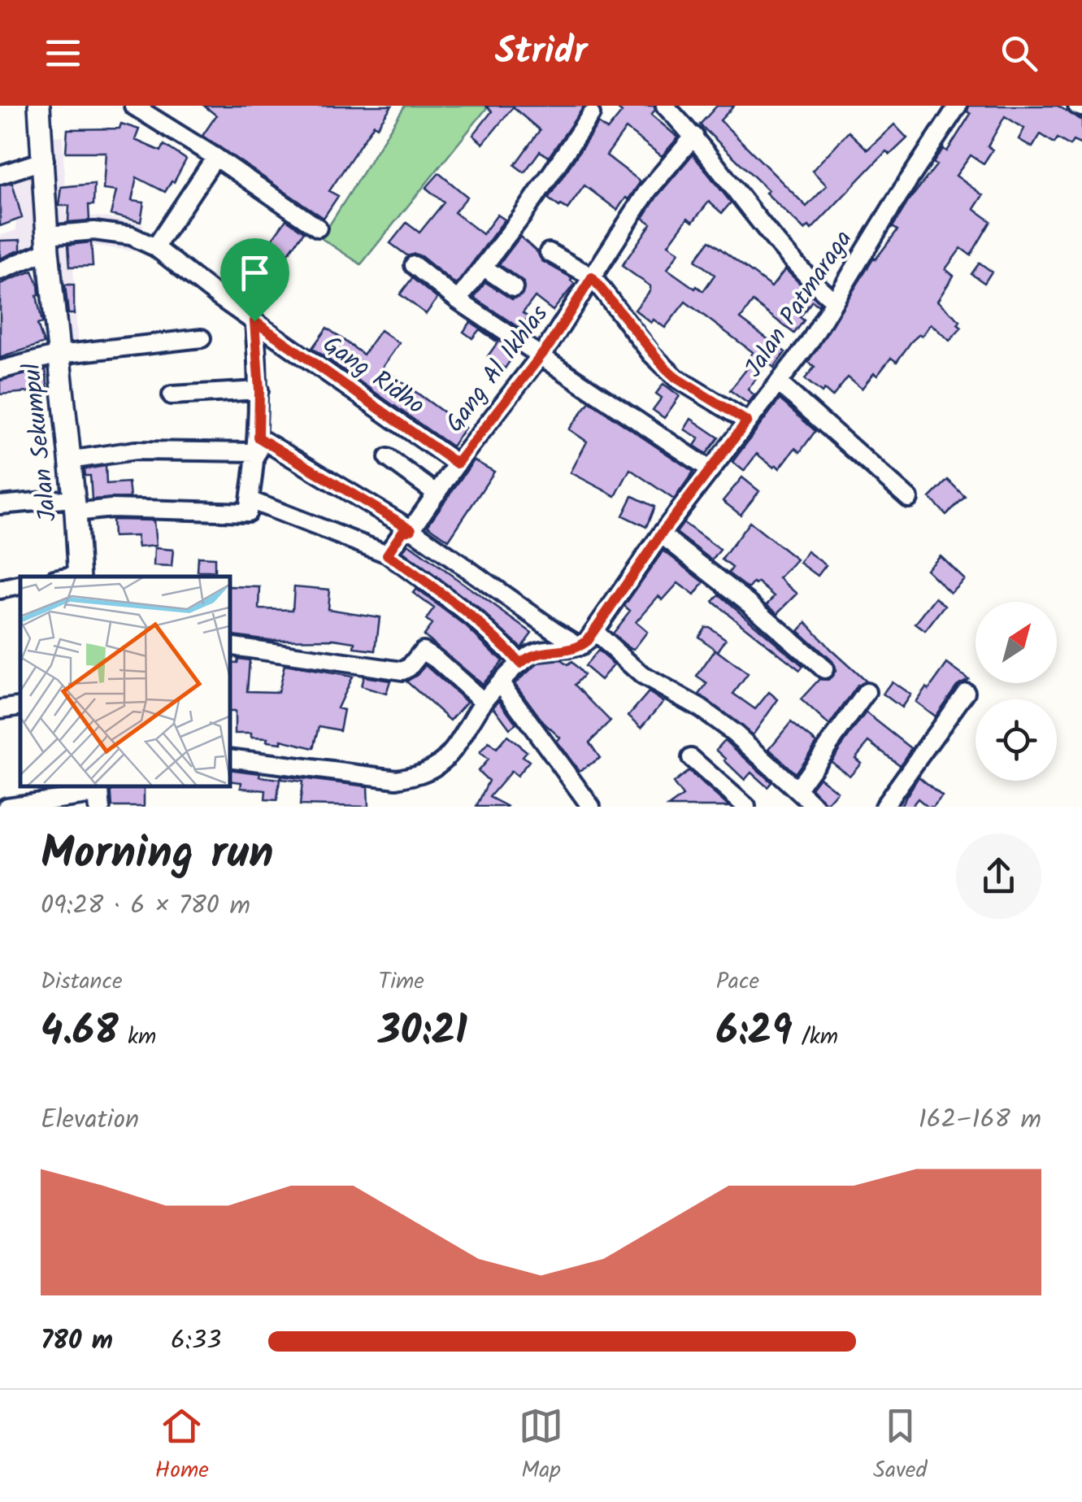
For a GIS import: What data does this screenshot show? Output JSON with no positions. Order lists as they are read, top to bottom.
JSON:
{
  "streets": {
    "main road": ["Jalan Sekumpul"],
    "street": ["Jalan Patmaraga", "Gang Al Ikhlas", "Gang Ridho"]
  },
  "crossings": [
    ["Gang Al Ikhlas", "Gang Ridho"],
    ["Gang Ridho", "Jalan Sekumpul"]
  ],
  "north": "top right",
  "page": {
    "header": "Stridr",
    "heading": ["Morning run", "09:28 · 6 × 780 m"],
    "stats": [
      ["Distance", "4.68 km"],
      ["Time", "30:21"],
      ["Pace", "6:29 /km"]
    ],
    "chart": ["Elevation", "162–168 m"],
    "list": [
      {
        "name": "780 m",
        "note": "6:33"
      }
    ],
    "tabs": ["Home", "Map", "Saved"]
  }
}
